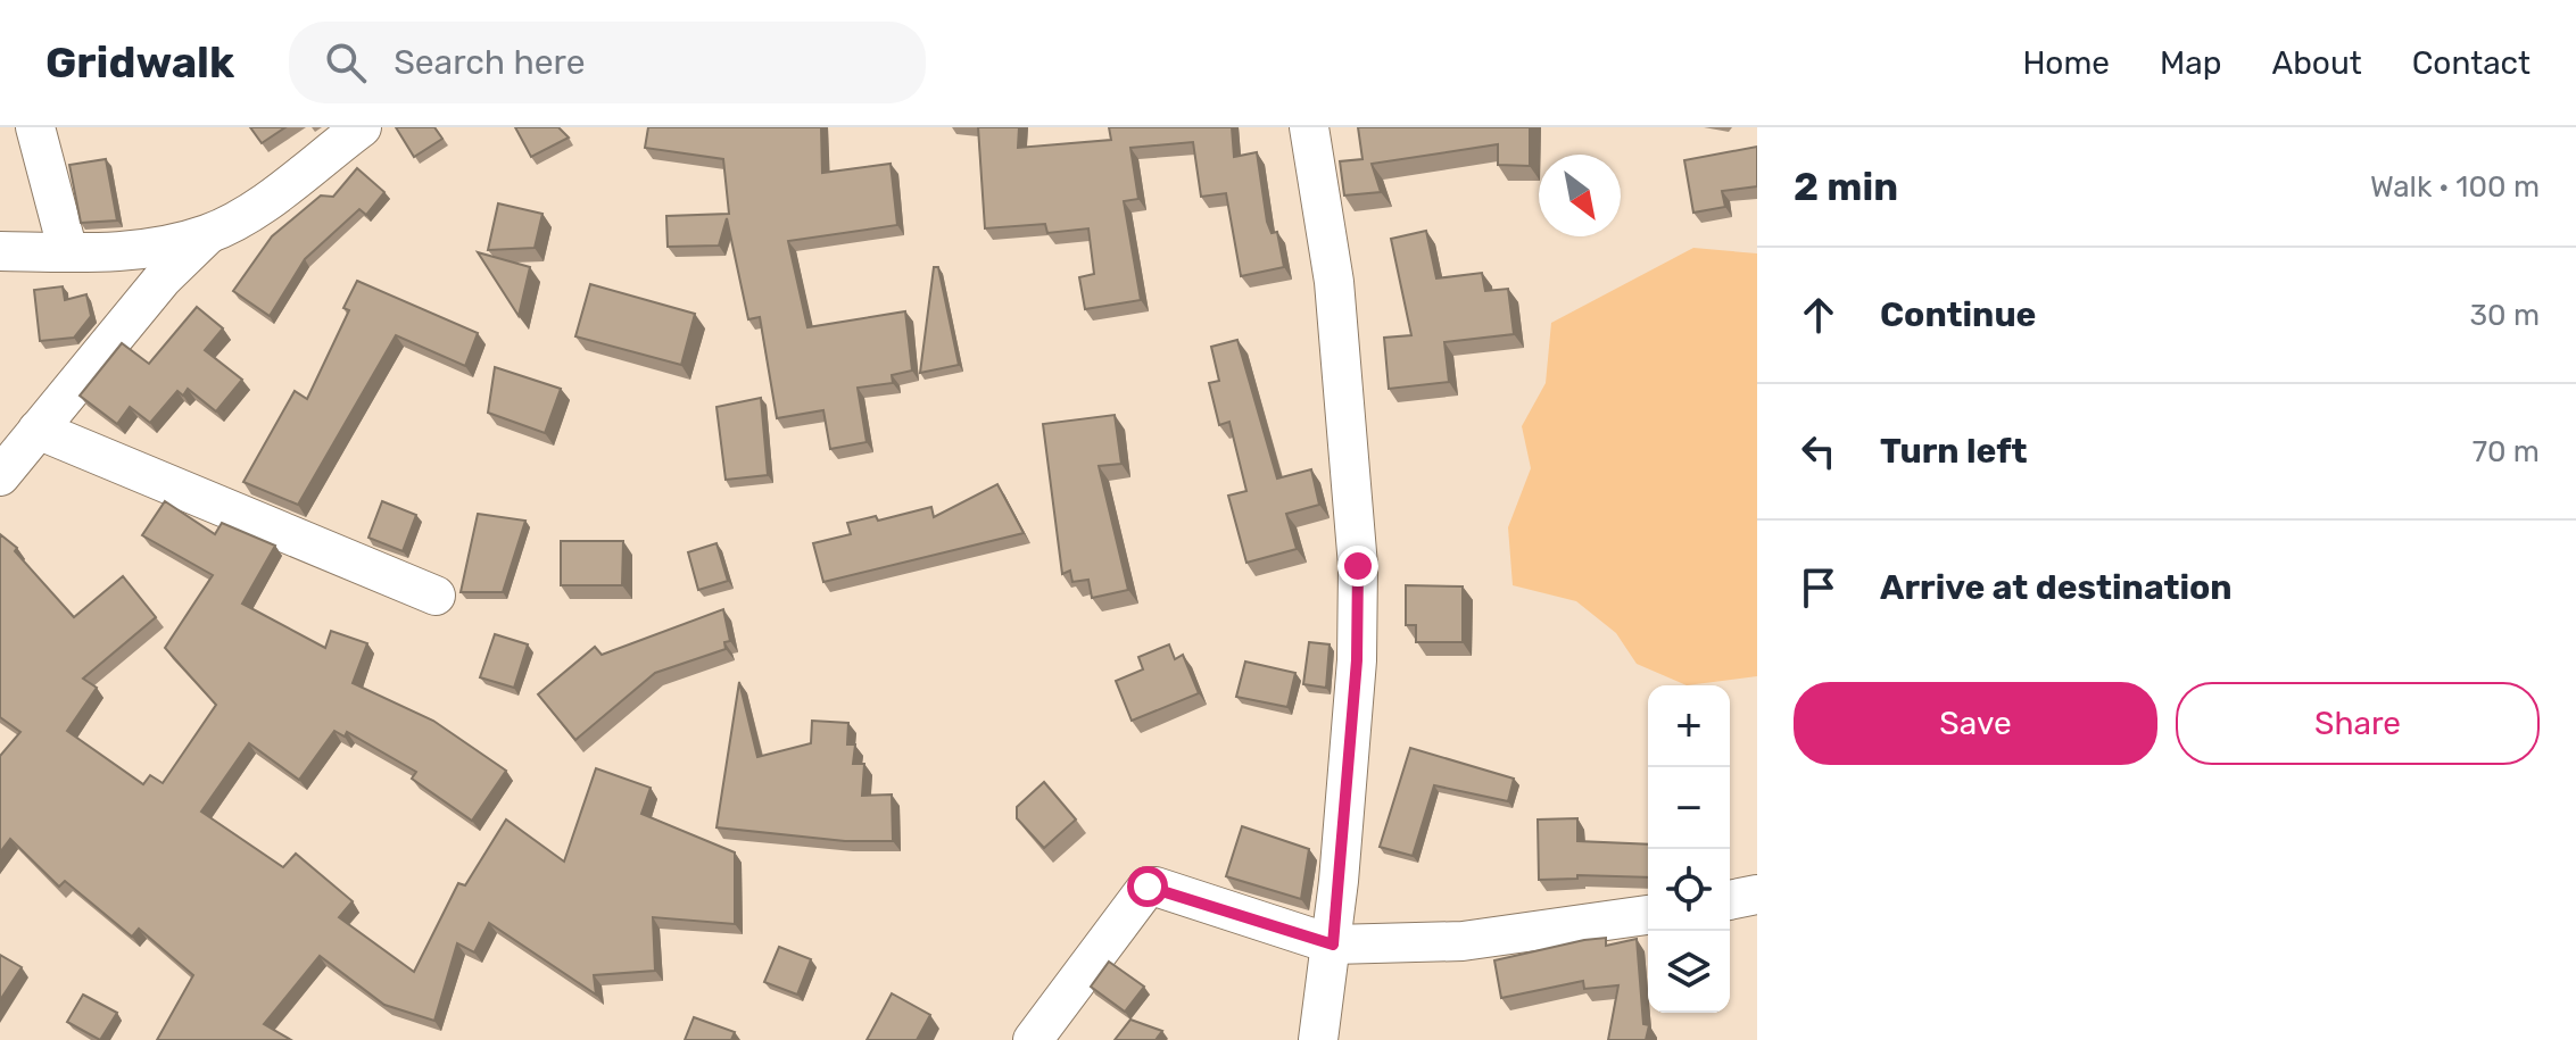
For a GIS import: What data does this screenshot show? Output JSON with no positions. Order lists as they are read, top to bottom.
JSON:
{
  "north": "bottom right",
  "page": {
    "header": "Gridwalk",
    "search": "Search here",
    "nav": [
      "Home",
      "Map",
      "About",
      "Contact"
    ],
    "heading": ["2 min", "Walk · 100 m"],
    "list": [
      ["Continue", "30 m"],
      ["Turn left", "70 m"],
      "Arrive at destination"
    ],
    "buttons": ["Save", "Share"],
    "map_buttons": ["+", "−"]
  }
}
